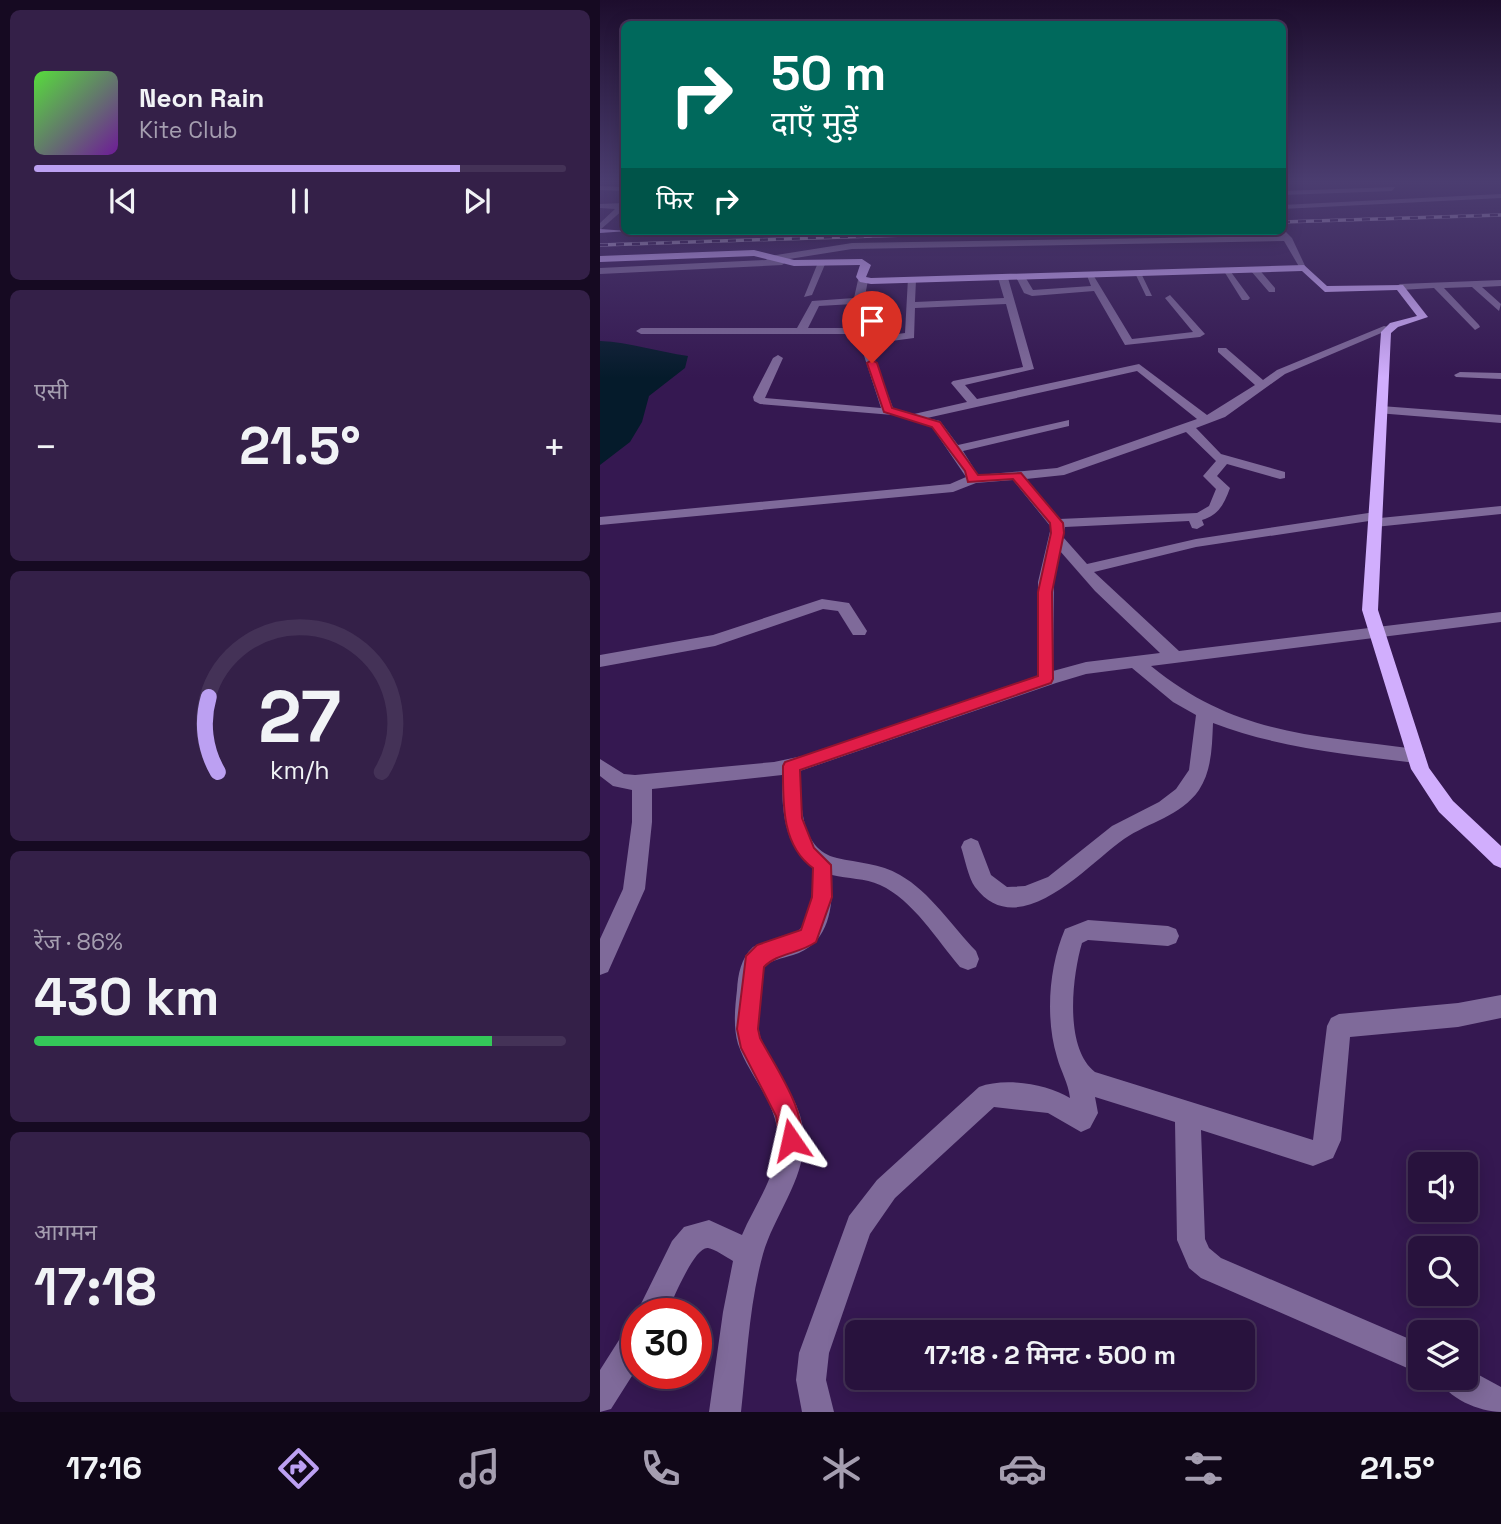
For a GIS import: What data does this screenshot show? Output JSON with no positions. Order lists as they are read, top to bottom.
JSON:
{
  "page": {
    "turn": ["50 m", "दाएँ मुड़ें"],
    "song": ["Neon Rain", "Kite Club"],
    "then": "फिर",
    "tile": [
      "एसी",
      ["रेंज · 86%", "430 km"],
      ["आगमन", "17:18"]
    ],
    "heat": ["−", "21.5°", "+"],
    "limit": "30",
    "trip": "17:18 · 2 मिनट · 500 m",
    "tabs": ["17:16", "21.5°"],
    "gauge": ["27", "km/h"]
  }
}
